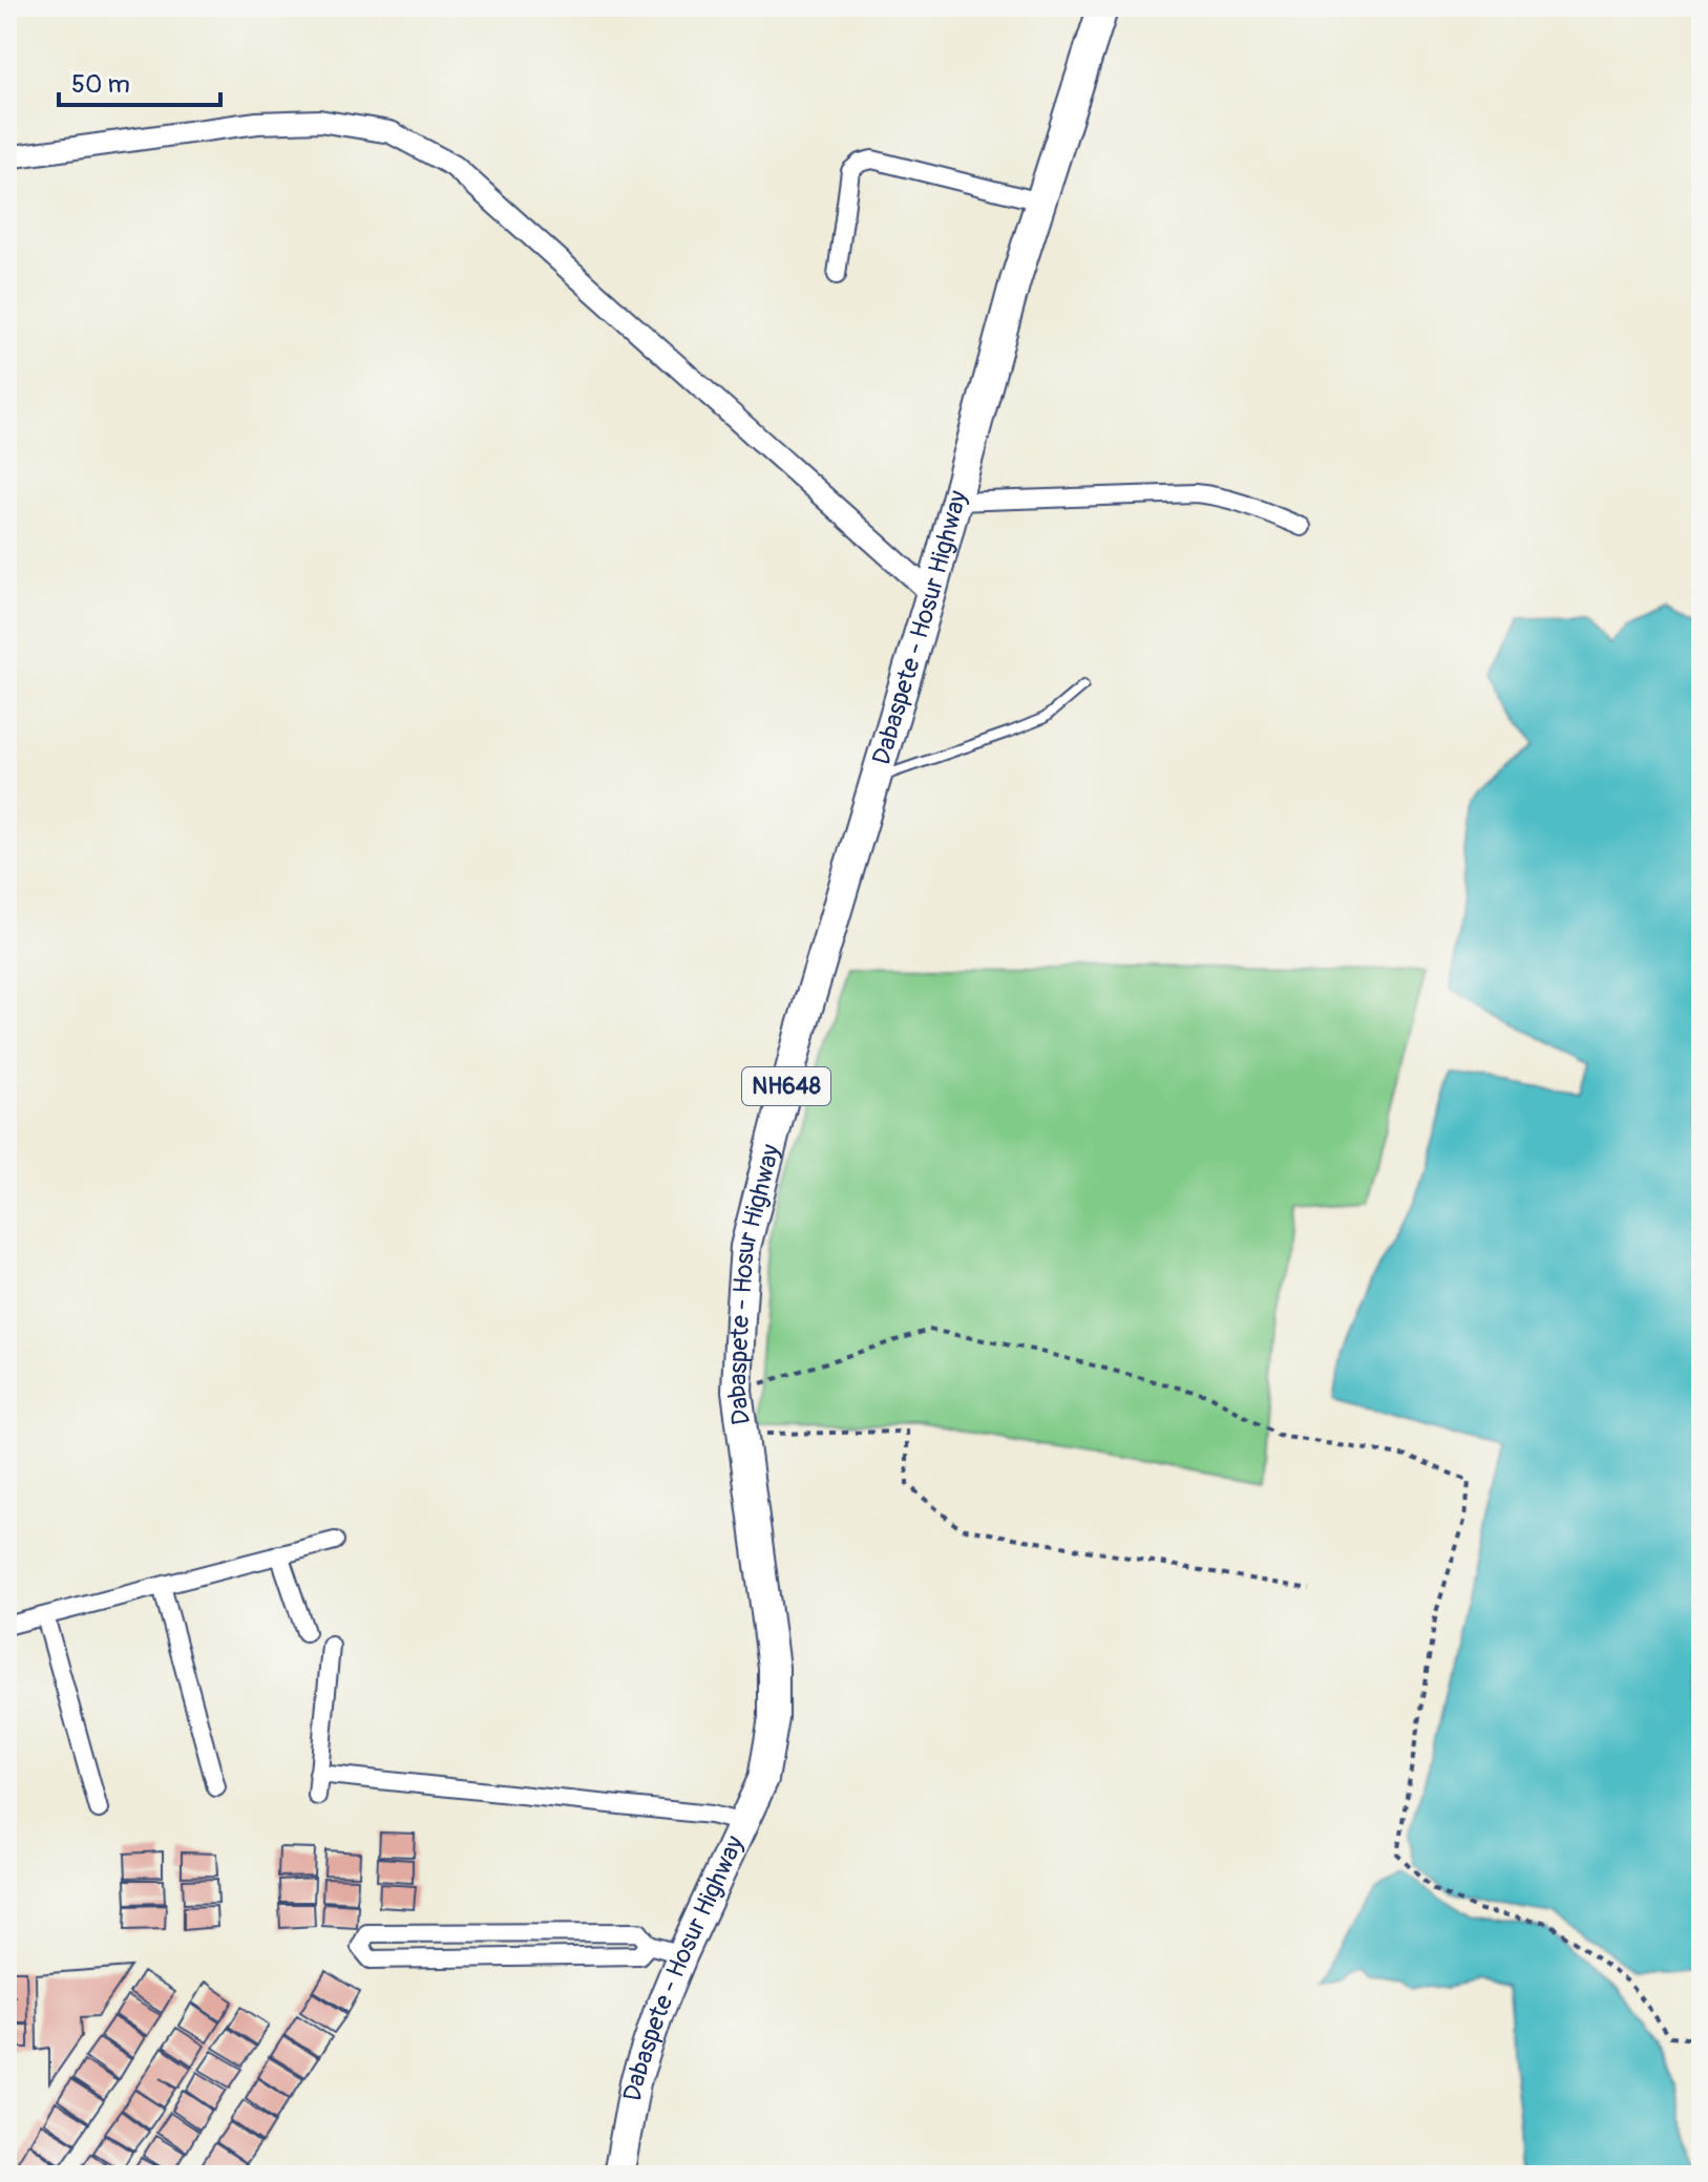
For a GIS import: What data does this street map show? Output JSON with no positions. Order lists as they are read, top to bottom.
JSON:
{
  "streets": {
    "highway": ["Dabaspete - Hosur Highway", "NH648"]
  },
  "scale_bar": "50 m"
}
